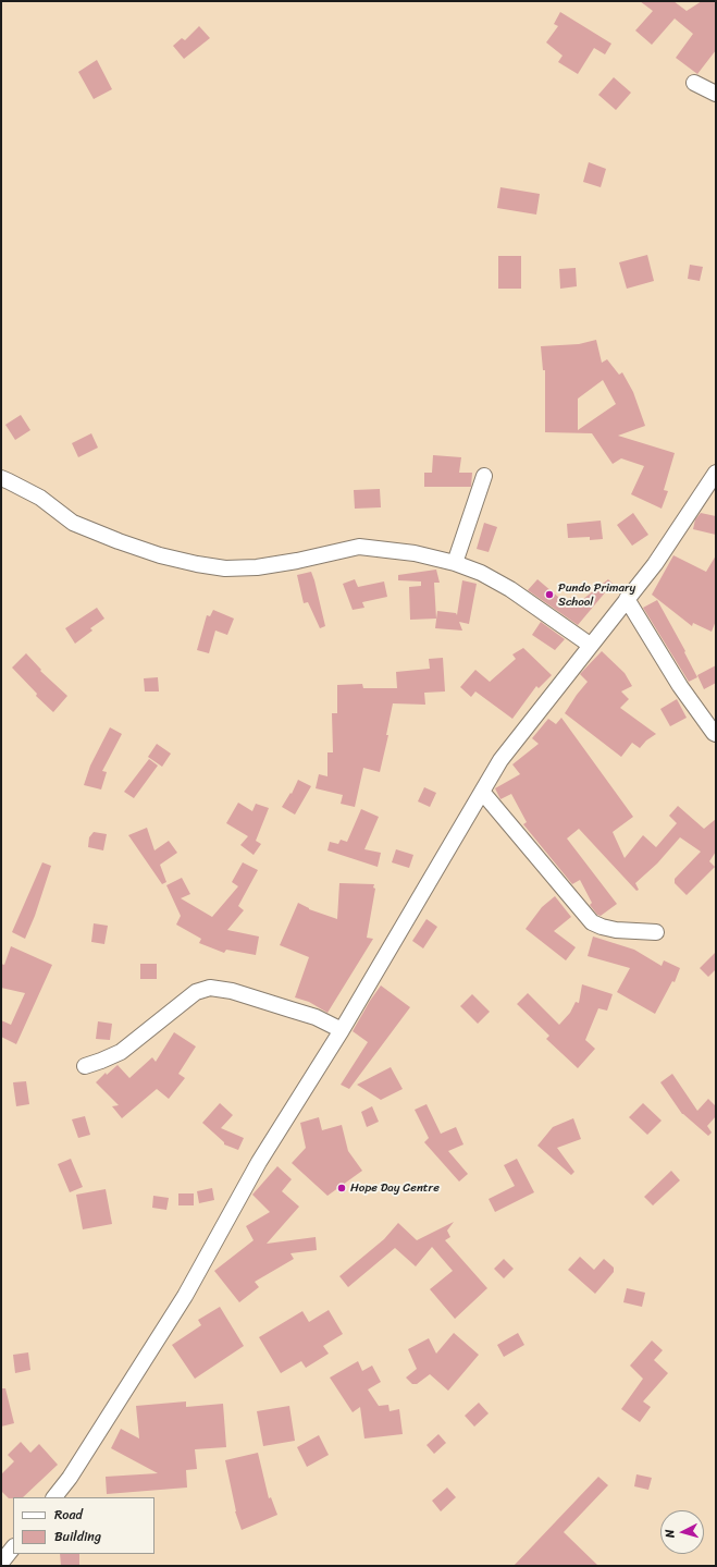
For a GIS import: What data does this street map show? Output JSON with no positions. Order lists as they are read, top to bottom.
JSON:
{
  "places": ["Pundo Primary School", "Hope Day Centre"],
  "legend": ["Road", "Building"],
  "north": "left"
}
